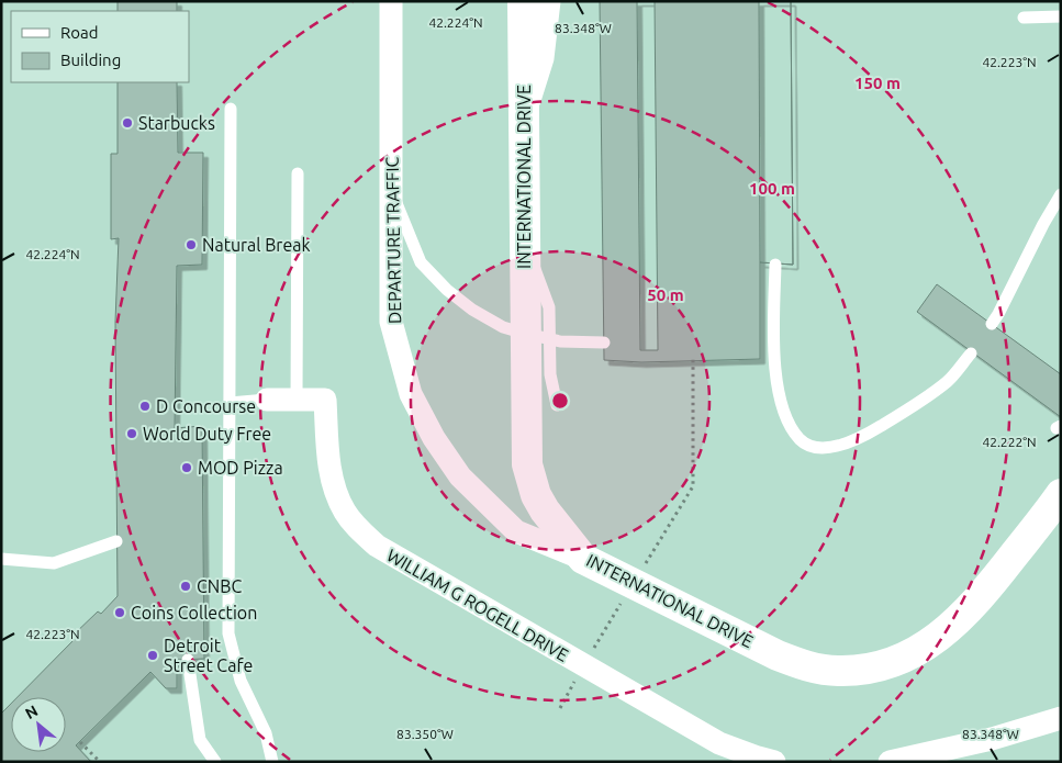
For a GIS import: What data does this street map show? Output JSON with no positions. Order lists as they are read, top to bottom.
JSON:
{
  "streets": {
    "street": ["INTERNATIONAL DRIVE", "DEPARTURE TRAFFIC", "WILLIAM G ROGELL DRIVE"]
  },
  "crossings": [
    ["INTERNATIONAL DRIVE", "DEPARTURE TRAFFIC"]
  ],
  "places": [
    "Starbucks",
    "Natural Break",
    "D Concourse",
    "World Duty Free",
    "MOD Pizza",
    "CNBC",
    "Coins Collection",
    "Detroit Street Cafe"
  ],
  "legend": ["Road", "Building"],
  "north": "top left",
  "coordinates": [
    "42.224°N",
    "83.348°W",
    "42.223°N",
    "42.222°N",
    "83.350°W"
  ],
  "rings": ["150 m", "100 m", "50 m"]
}
